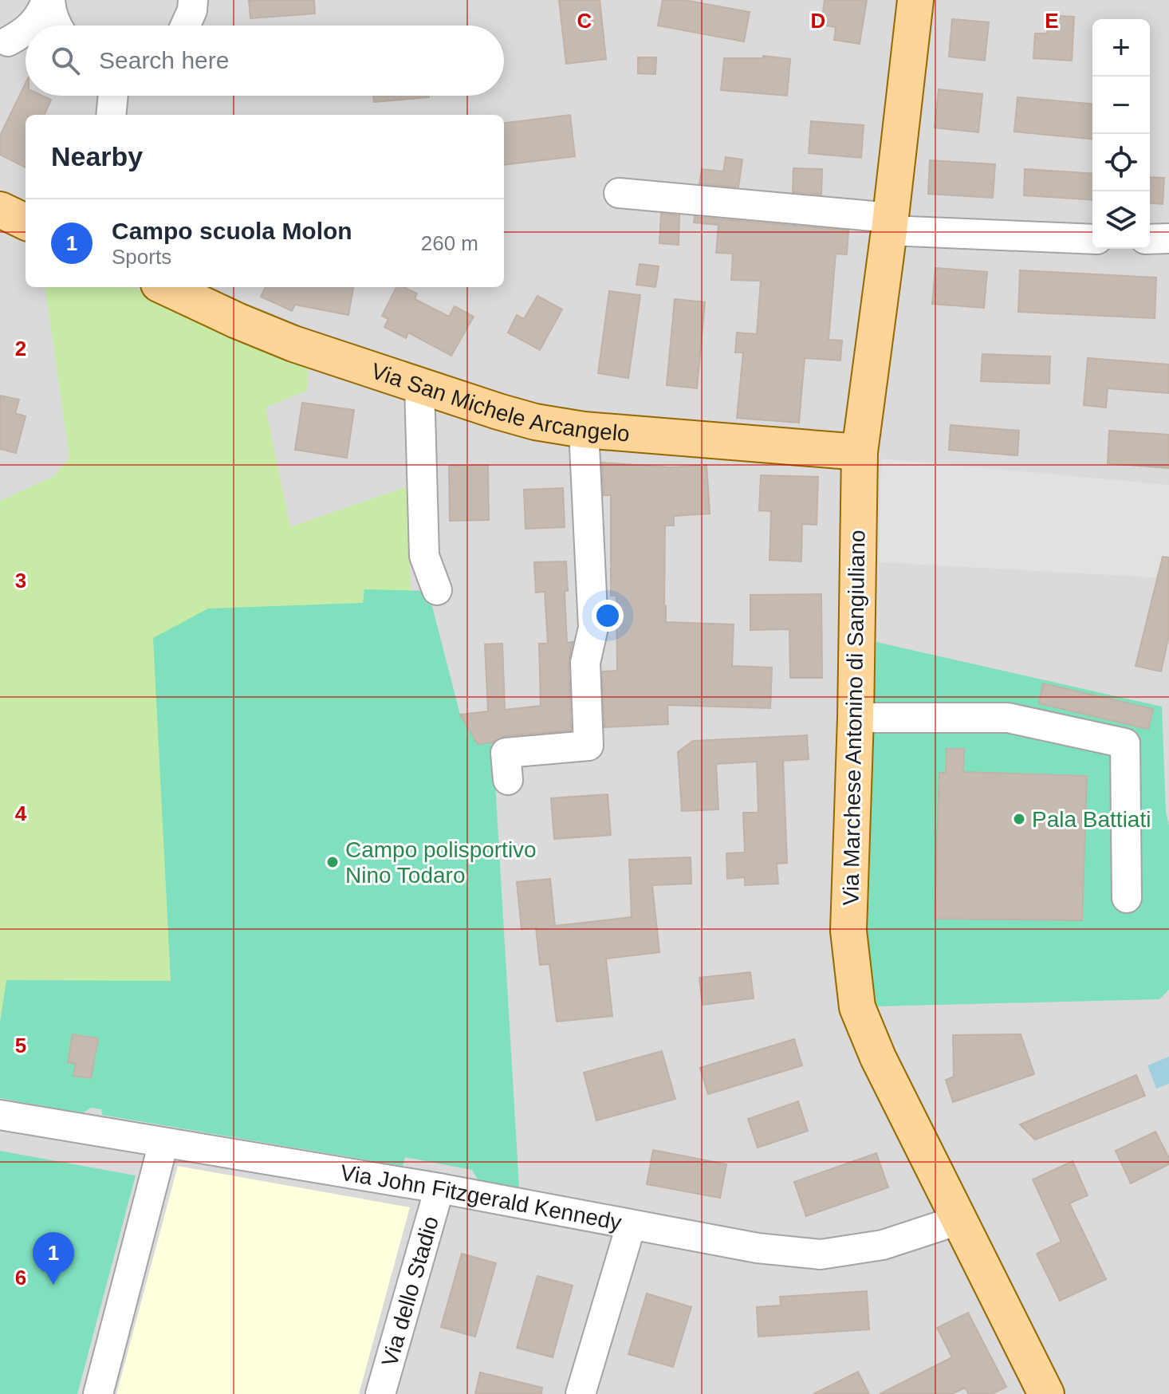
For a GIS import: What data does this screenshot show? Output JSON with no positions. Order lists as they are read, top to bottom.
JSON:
{
  "streets": {
    "main road": ["Via San Michele Arcangelo", "Via Marchese Antonino di Sangiuliano"],
    "street": ["Via John Fitzgerald Kennedy", "Via dello Stadio"]
  },
  "crossings": [
    ["Via San Michele Arcangelo", "Via Marchese Antonino di Sangiuliano"],
    ["Via Marchese Antonino di Sangiuliano", "Via John Fitzgerald Kennedy"],
    ["Via John Fitzgerald Kennedy", "Via dello Stadio"]
  ],
  "places": ["Pala Battiati", "Campo polisportivo Nino Todaro"],
  "page": {
    "map_buttons": ["+", "−"],
    "search": "Search here",
    "heading": "Nearby",
    "list": [
      {
        "mark": "1",
        "name": "Campo scuola Molon",
        "note": "Sports",
        "value": "260 m"
      }
    ],
    "pins": "1"
  },
  "grid": {
    "columns": ["C", "D", "E"],
    "rows": [
      "2",
      "3",
      "4",
      "5",
      "6"
    ]
  }
}
